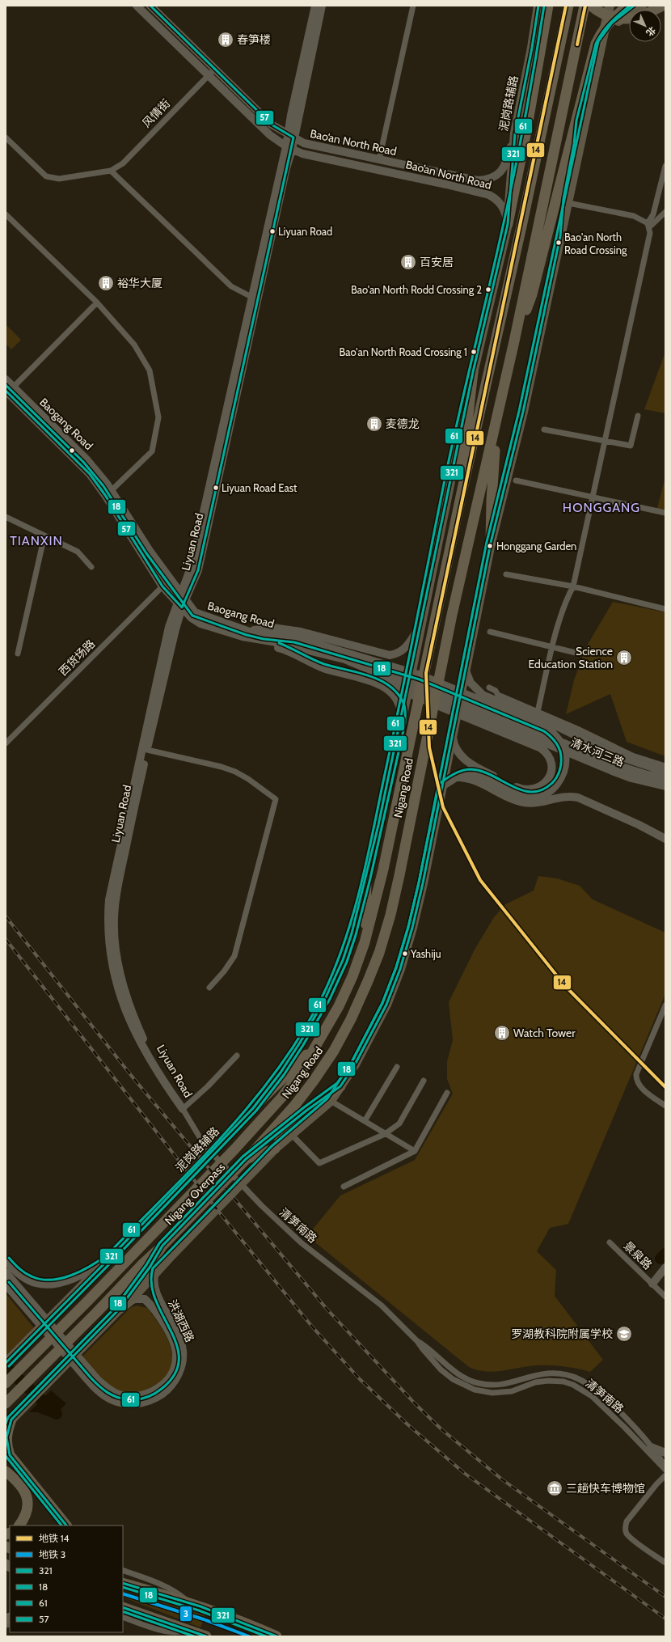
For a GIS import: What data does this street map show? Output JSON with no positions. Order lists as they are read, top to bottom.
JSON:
{
  "streets": {
    "highway": ["Nigang Road", "Nigang Overpass"],
    "main road": ["泥岗路辅路"],
    "street": [
      "风情街",
      "Bao‘an North Road",
      "Bao’an North Road",
      "Baogang Road",
      "Liyuan Road",
      "西货场路",
      "清水河三路",
      "清笋南路",
      "景泉路",
      "洪湖西路"
    ]
  },
  "crossings": [
    ["泥岗路辅路", "Bao‘an North Road"],
    ["泥岗路辅路", "Bao’an North Road"],
    ["风情街", "Bao‘an North Road"],
    ["风情街", "Bao’an North Road"],
    ["Bao‘an North Road", "Liyuan Road"],
    ["Bao’an North Road", "Liyuan Road"],
    ["Baogang Road", "Liyuan Road"],
    ["Baogang Road", "西货场路"],
    ["Baogang Road", "清水河三路"],
    ["Liyuan Road", "清笋南路"],
    ["Nigang Road", "Nigang Overpass"]
  ],
  "districts": ["HONGGANG", "TIANXIN"],
  "places": {
    "building": [
      "春笋楼",
      "百安居",
      "裕华大厦",
      "麦德龙",
      "Science Education Station",
      "Watch Tower"
    ],
    "other": [
      "Liyuan Road",
      "Bao'an North Road Crossing",
      "Bao'an North Rodd Crossing 2",
      "Bao'an North Road Crossing 1",
      "Liyuan Road East",
      "Honggang Garden",
      "Yashiju"
    ],
    "school or university": ["罗湖教科院附属学校"],
    "museum": ["三趟快车博物馆"]
  },
  "lines": [
    "metro line 14",
    "transit line 321",
    "transit line 61",
    "transit line 57",
    "transit line 18",
    "metro line 3"
  ],
  "legend": [
    "地铁 14",
    "地铁 3",
    "321",
    "18",
    "61",
    "57"
  ],
  "north": "bottom right"
}
